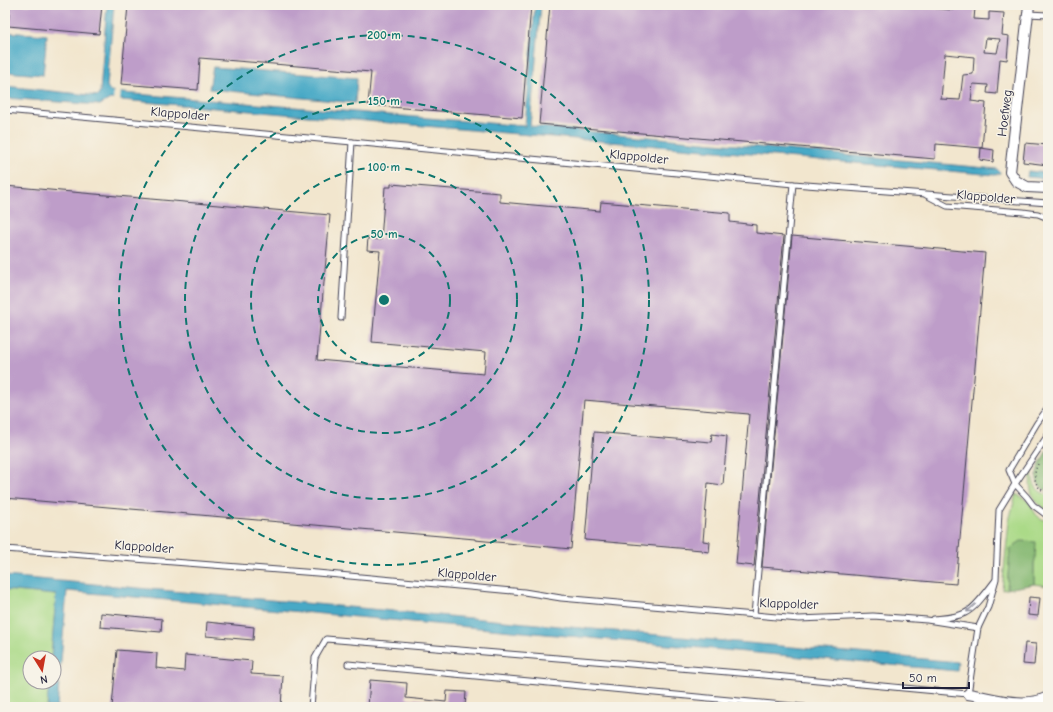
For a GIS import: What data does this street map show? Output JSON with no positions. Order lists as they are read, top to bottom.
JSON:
{
  "streets": {
    "street": ["Hoefweg"],
    "lane": ["Klappolder"]
  },
  "scale_bar": "50 m",
  "north": "bottom",
  "rings": [
    "200 m",
    "150 m",
    "100 m",
    "50 m"
  ]
}
